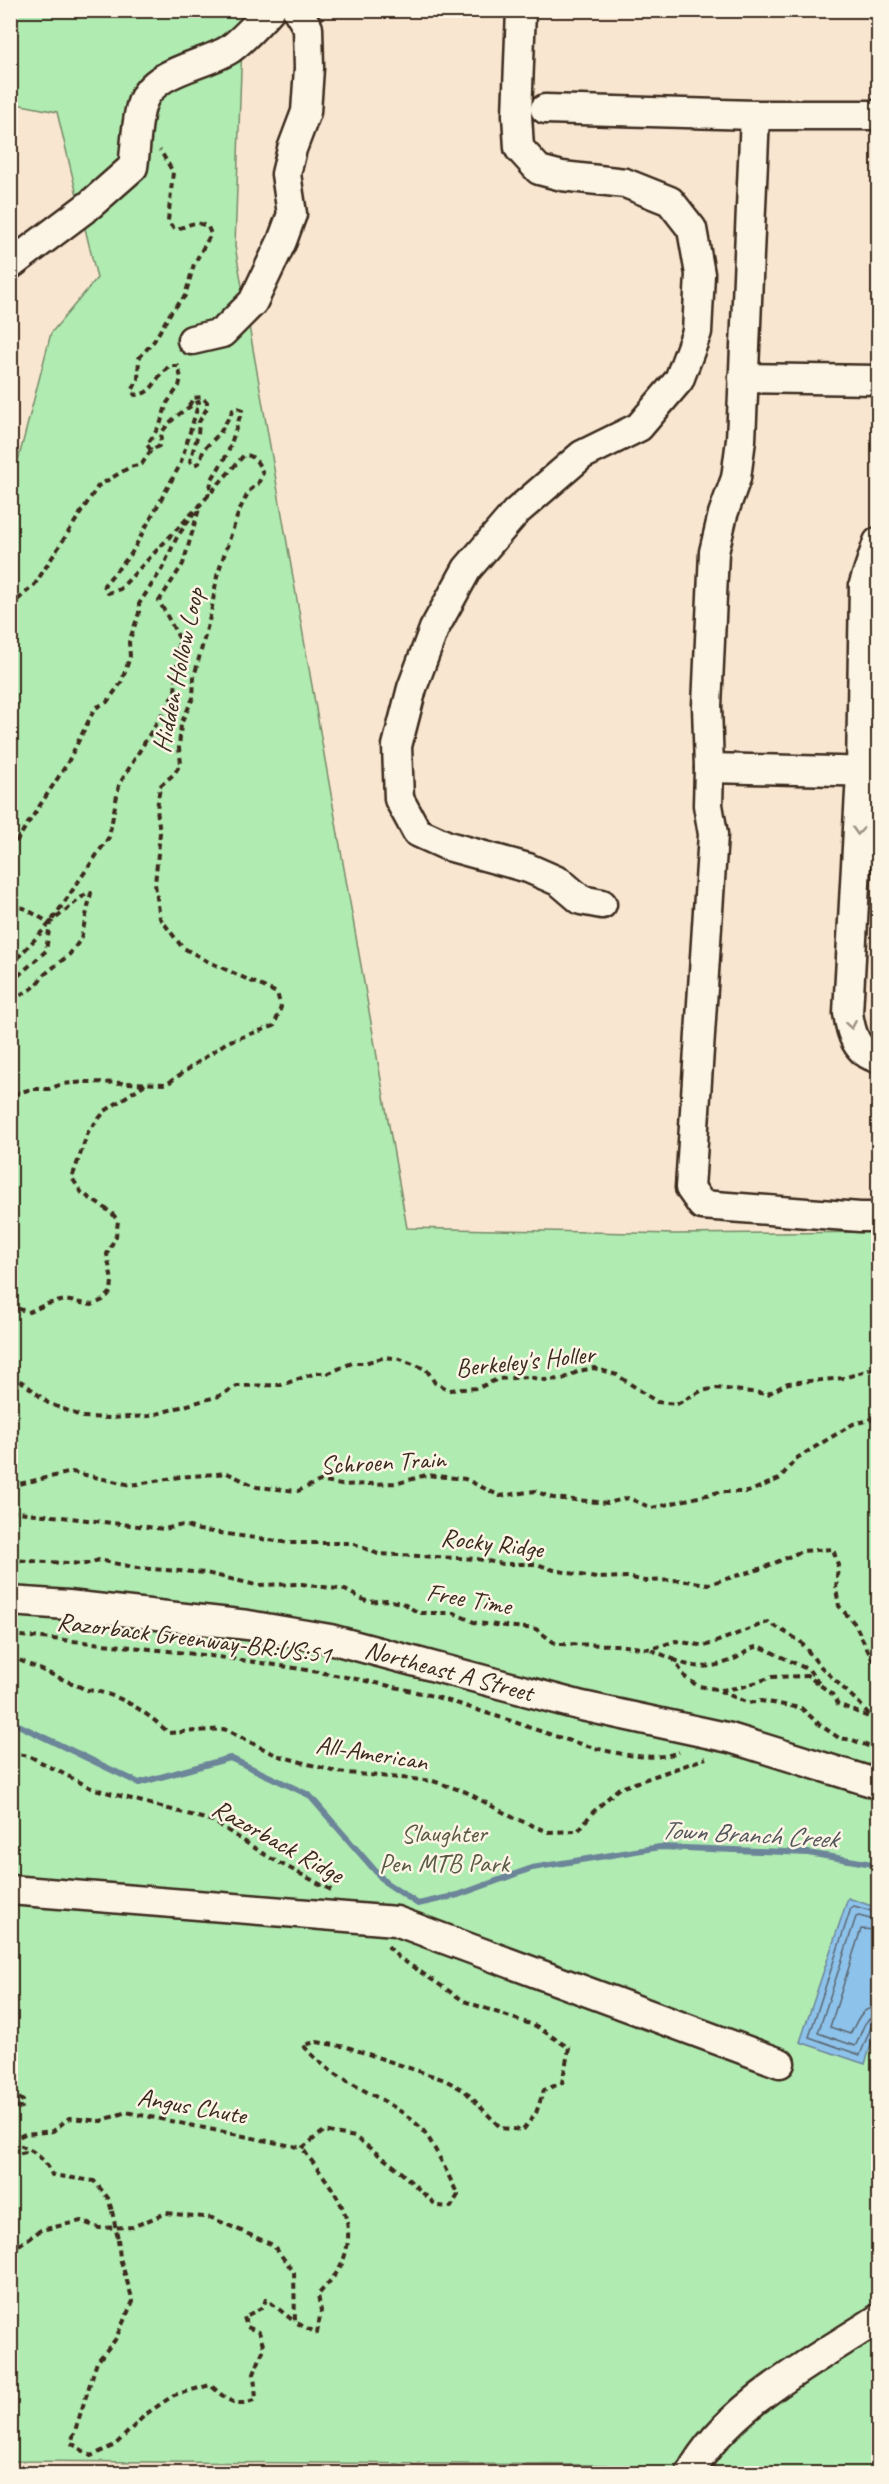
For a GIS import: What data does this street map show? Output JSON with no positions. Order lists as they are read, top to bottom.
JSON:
{
  "streets": {
    "street": ["Northeast A Street"],
    "path": [
      "Hidden Hollow Loop",
      "Berkeley's Holler",
      "Schroen Train",
      "Rocky Ridge",
      "Free Time",
      "Razorback Greenway-BR:US:51",
      "All-American",
      "Razorback Ridge",
      "Angus Chute"
    ]
  },
  "crossings": [
    ["Razorback Ridge", "Angus Chute"]
  ],
  "water": ["Town Branch Creek"],
  "parks": ["Slaughter Pen MTB Park"]
}
